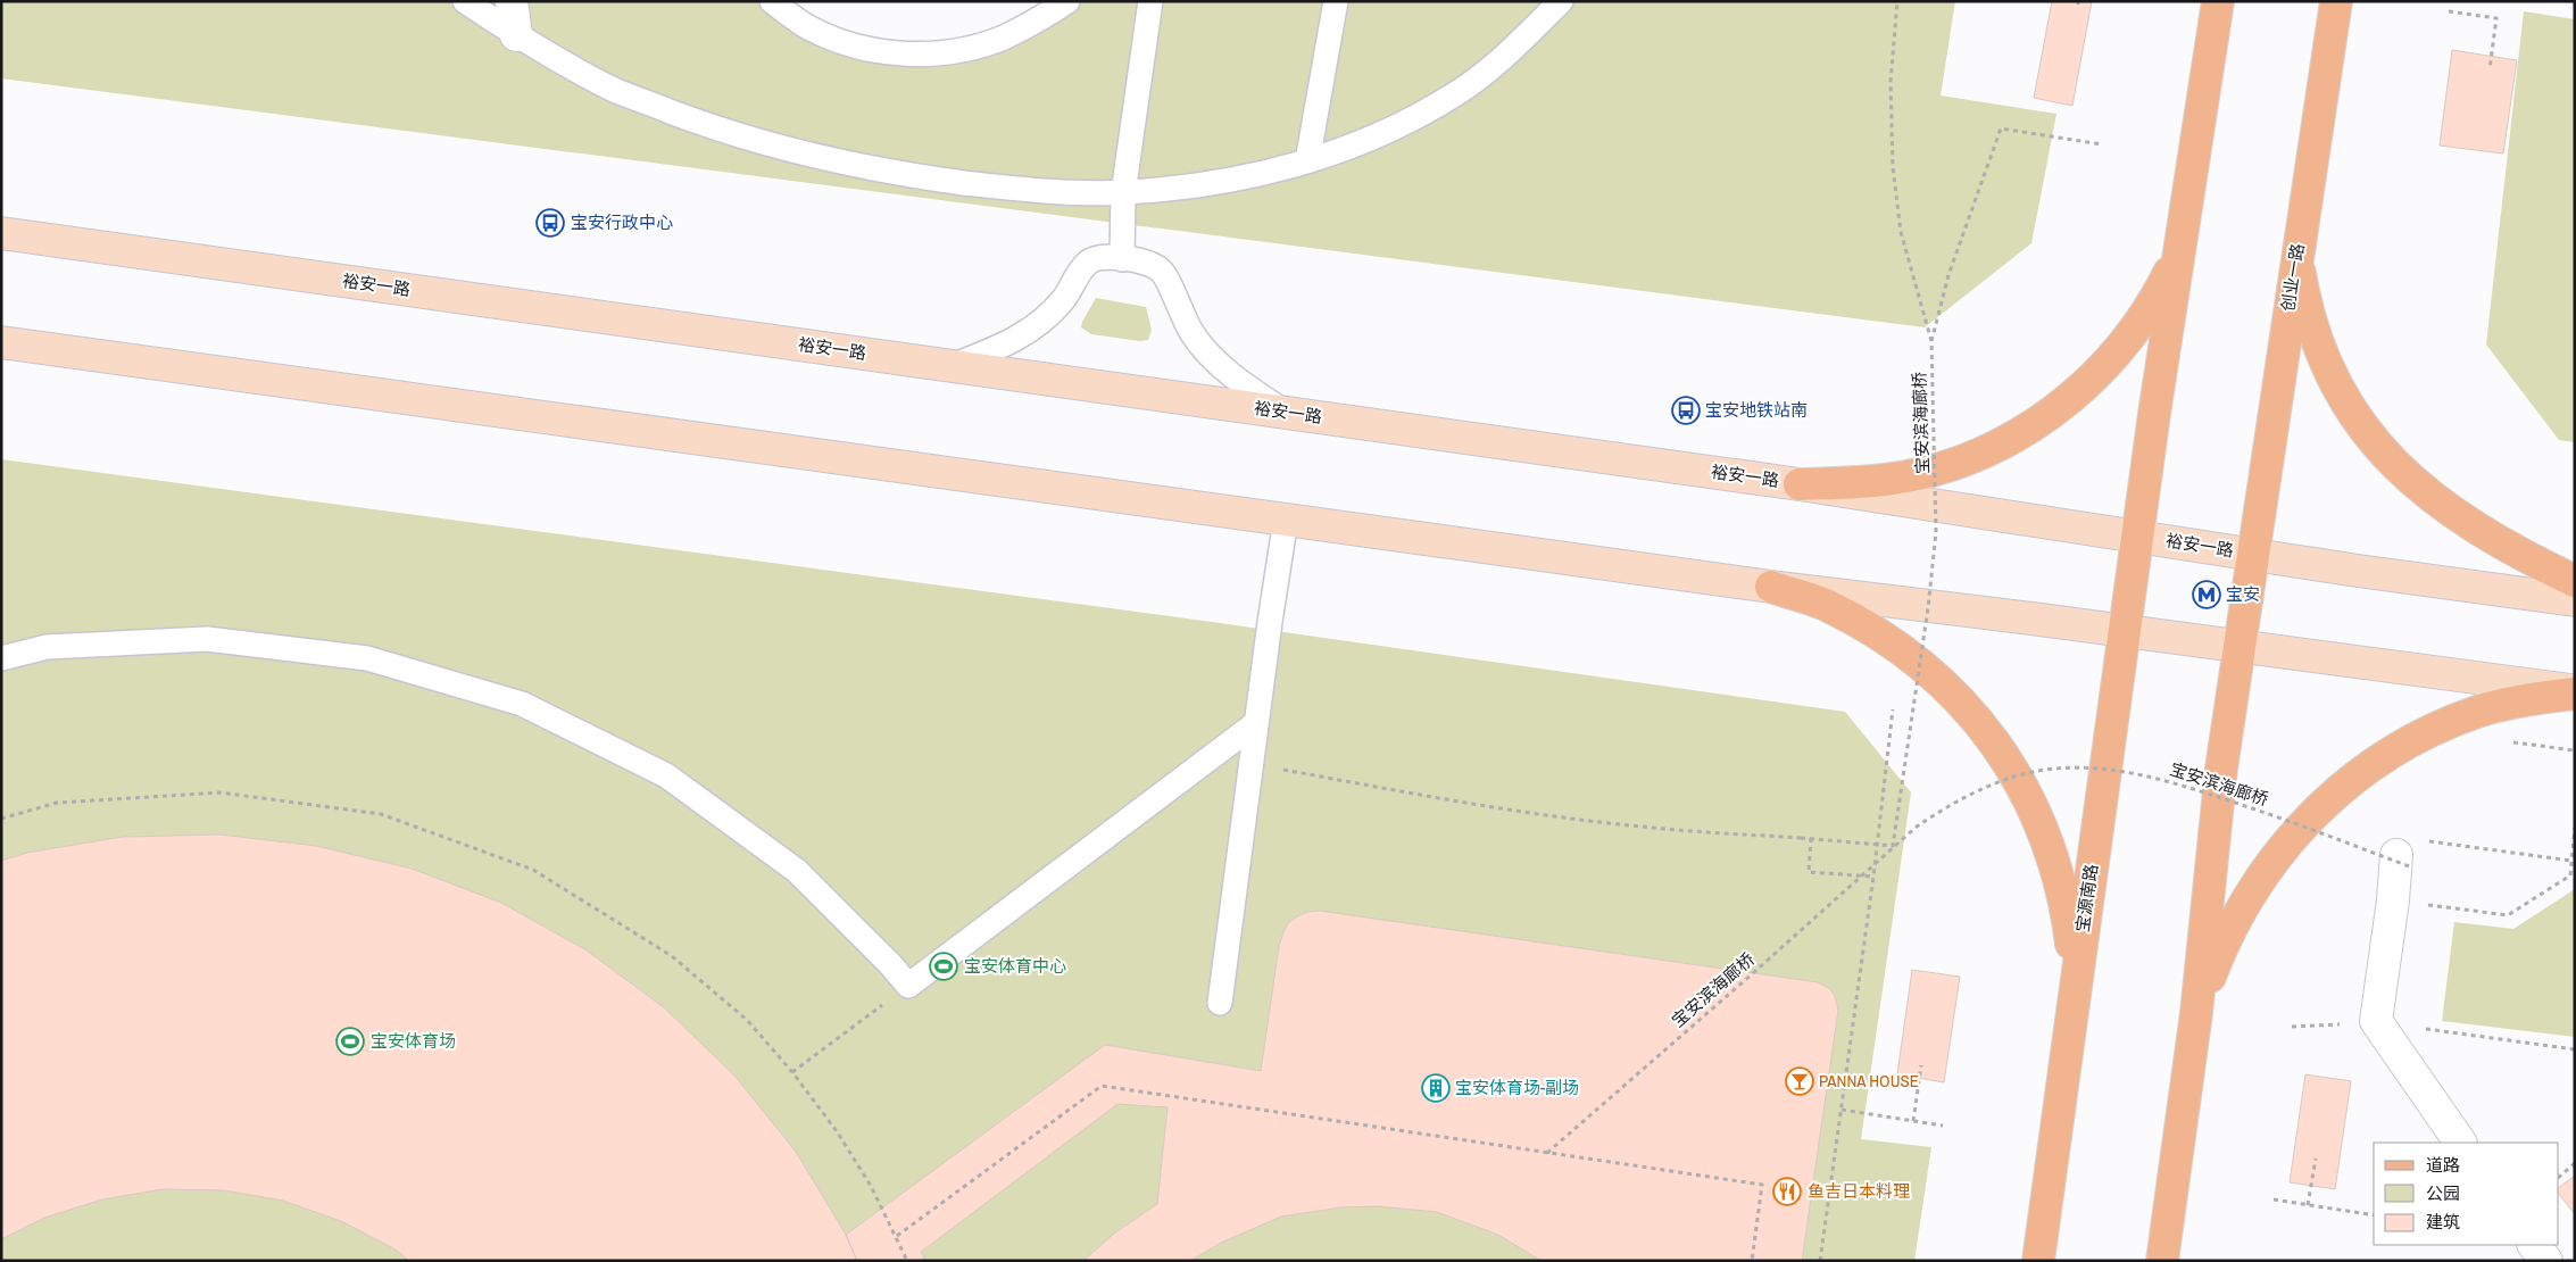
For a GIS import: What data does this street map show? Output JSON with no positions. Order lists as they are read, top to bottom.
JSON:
{
  "streets": {
    "main road": ["创业一路", "裕安一路", "宝源南路"],
    "path": ["宝安滨海廊桥"]
  },
  "crossings": [
    ["创业一路", "裕安一路"],
    ["裕安一路", "宝源南路"]
  ],
  "places": {
    "bus stop": ["宝安行政中心", "宝安地铁站南"],
    "metro station": ["宝安"],
    "sports": ["宝安体育中心", "宝安体育场"],
    "bar": ["PANNA HOUSE"],
    "building": ["宝安体育场-副场"],
    "restaurant": ["鱼吉日本料理"]
  },
  "legend": ["道路", "公园", "建筑"]
}
